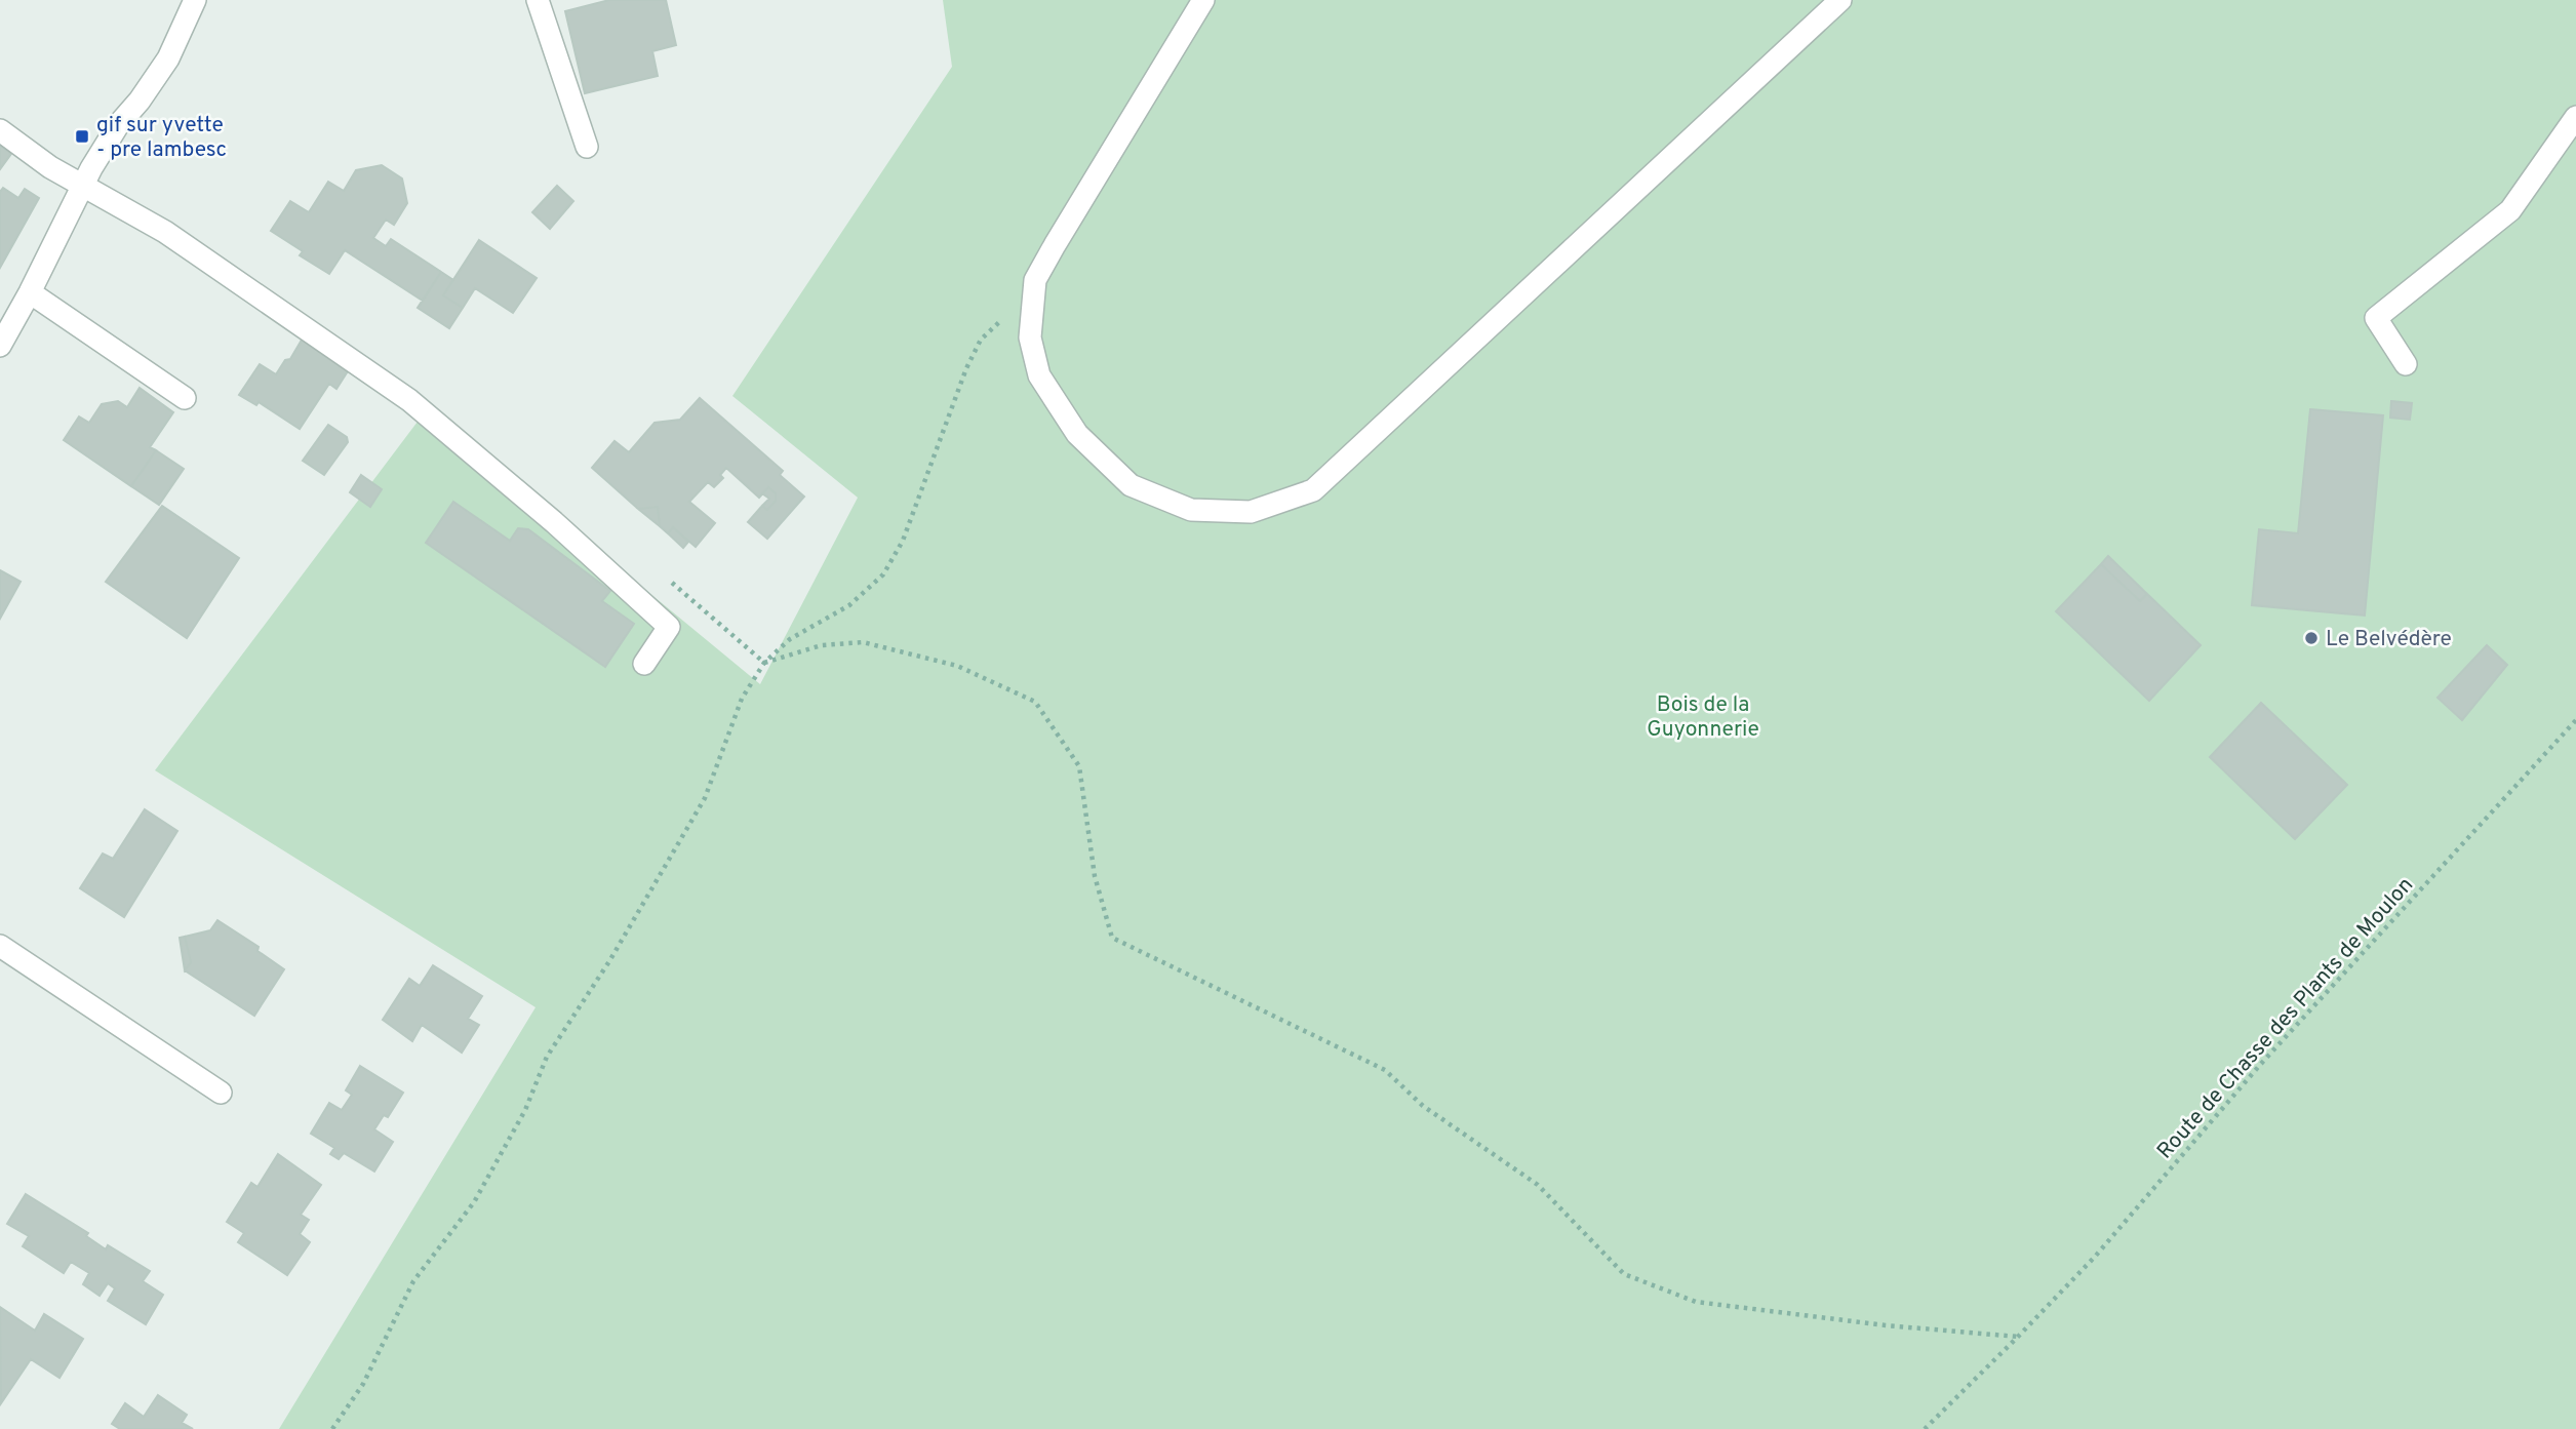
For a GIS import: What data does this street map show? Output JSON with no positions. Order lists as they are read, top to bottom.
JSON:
{
  "streets": {
    "path": ["Route de Chasse des Plants de Moulon"]
  },
  "parks": ["Bois de la Guyonnerie"],
  "places": {
    "transit": ["gif sur yvette - pre lambesc"],
    "other": ["Le Belvédère"]
  }
}
